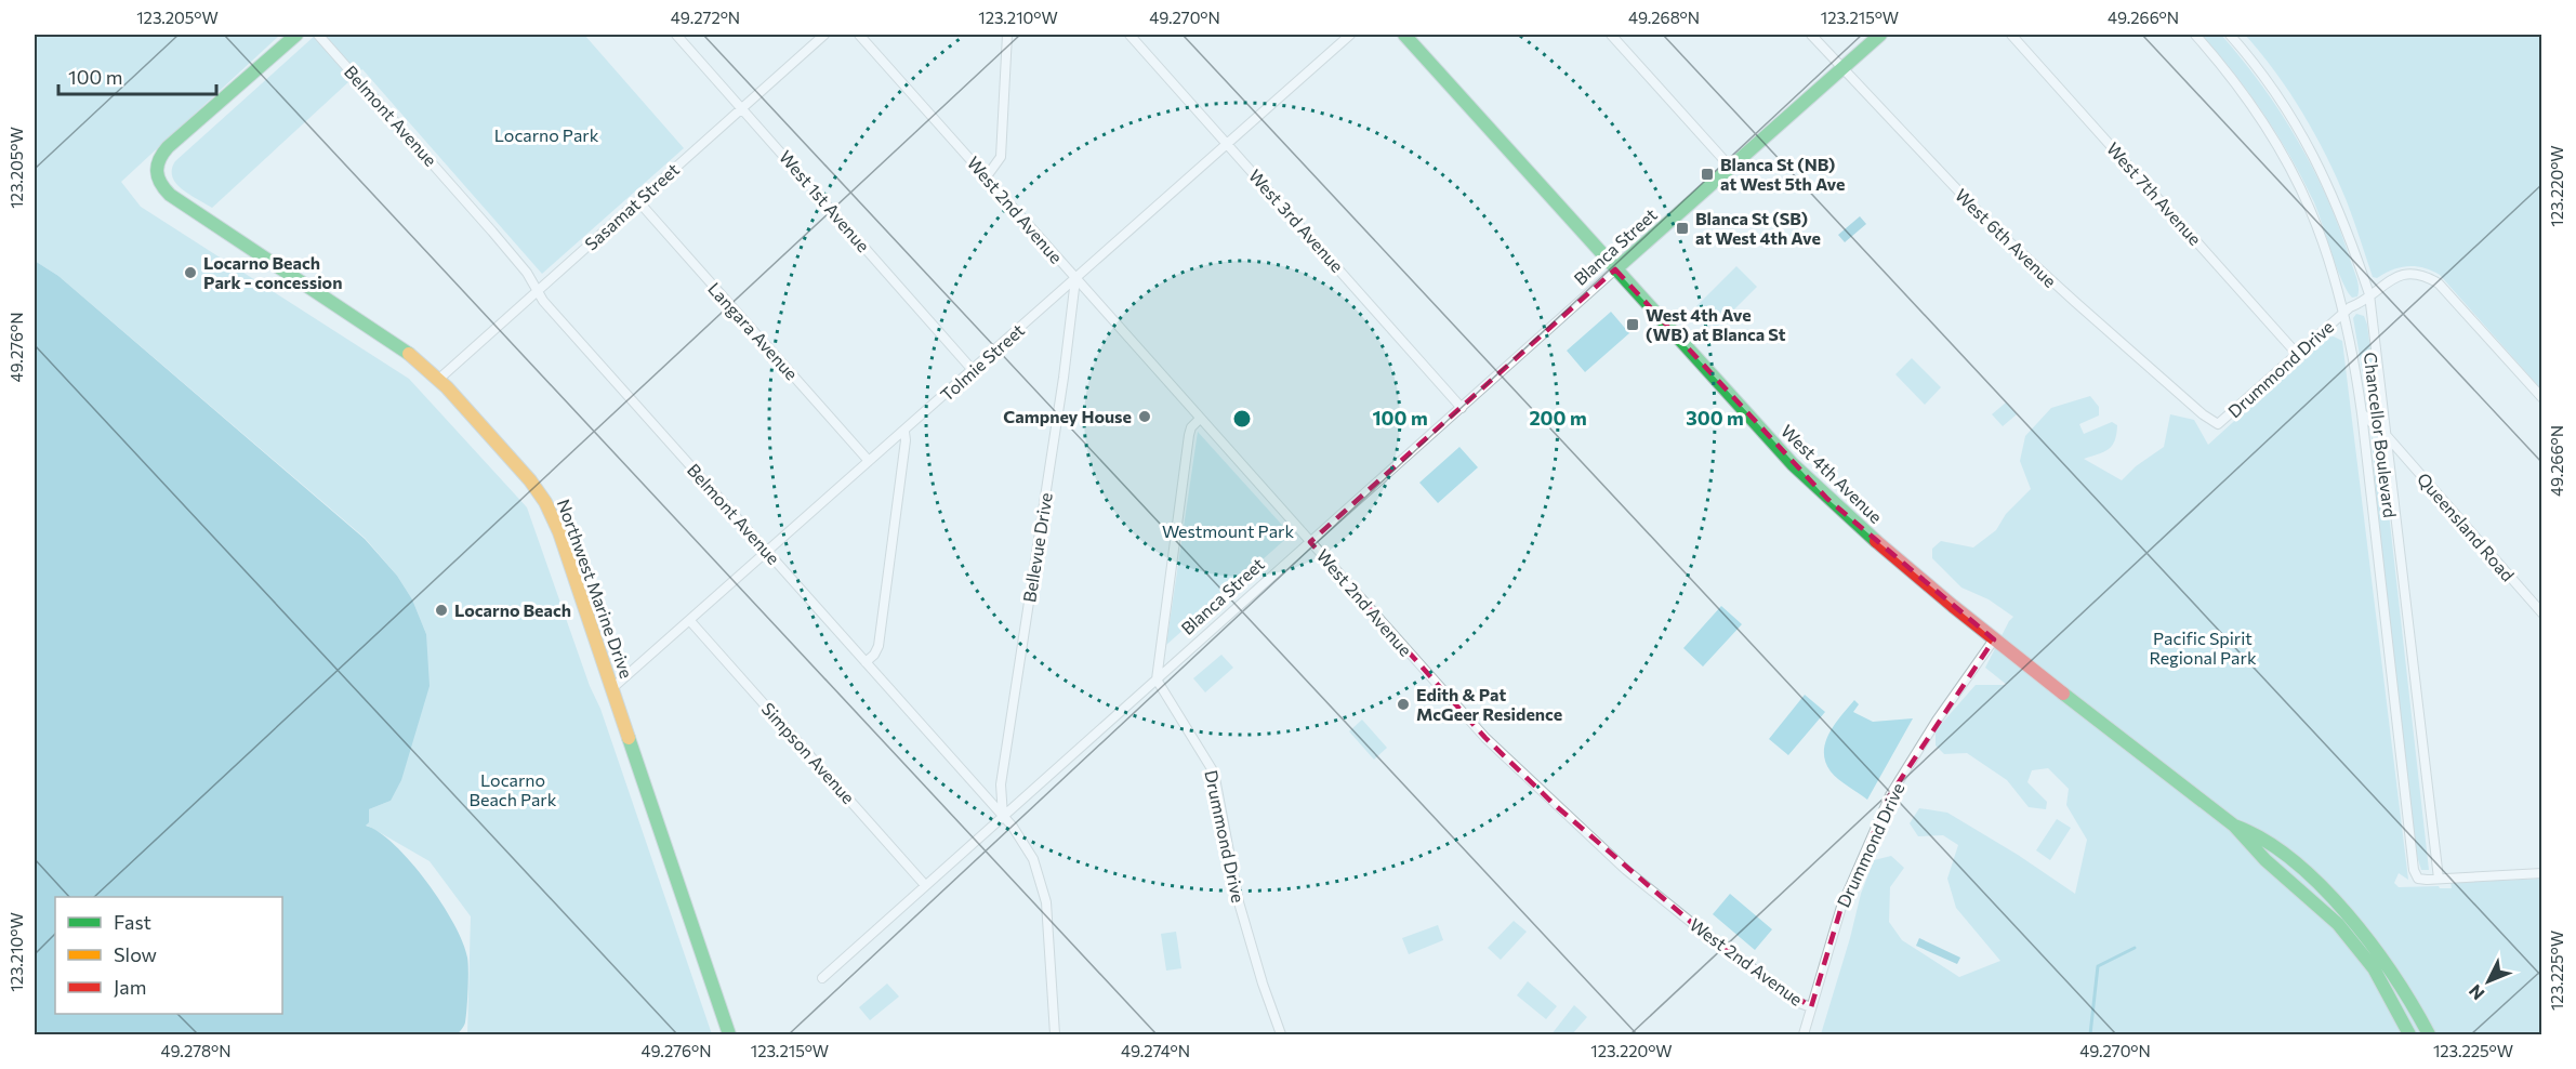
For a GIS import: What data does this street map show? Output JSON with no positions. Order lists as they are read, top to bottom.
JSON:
{
  "streets": {
    "main road": ["Blanca Street", "West 4th Avenue", "Northwest Marine Drive"],
    "street": [
      "Belmont Avenue",
      "West 7th Avenue",
      "West 1st Avenue",
      "Sasamat Street",
      "West 2nd Avenue",
      "West 3rd Avenue",
      "West 6th Avenue",
      "Langara Avenue",
      "Tolmie Street",
      "Drummond Drive",
      "Chancellor Boulevard",
      "Queensland Road",
      "Bellevue Drive",
      "Simpson Avenue"
    ]
  },
  "crossings": [
    ["Belmont Avenue", "Sasamat Street"],
    ["Belmont Avenue", "Blanca Street"],
    ["Belmont Avenue", "Tolmie Street"],
    ["Belmont Avenue", "Bellevue Drive"],
    ["West 7th Avenue", "Drummond Drive"],
    ["West 1st Avenue", "Sasamat Street"],
    ["West 1st Avenue", "Tolmie Street"],
    ["Sasamat Street", "Langara Avenue"],
    ["Sasamat Street", "Northwest Marine Drive"],
    ["West 2nd Avenue", "Blanca Street"],
    ["West 2nd Avenue", "Tolmie Street"],
    ["West 2nd Avenue", "Drummond Drive"],
    ["West 2nd Avenue", "Bellevue Drive"],
    ["West 3rd Avenue", "Blanca Street"],
    ["West 3rd Avenue", "Tolmie Street"],
    ["West 6th Avenue", "Blanca Street"],
    ["West 6th Avenue", "Drummond Drive"],
    ["Blanca Street", "Drummond Drive"],
    ["Blanca Street", "West 4th Avenue"],
    ["Blanca Street", "Bellevue Drive"],
    ["Blanca Street", "Simpson Avenue"],
    ["Langara Avenue", "Tolmie Street"],
    ["Tolmie Street", "Bellevue Drive"],
    ["Tolmie Street", "Northwest Marine Drive"],
    ["Tolmie Street", "Simpson Avenue"],
    ["Drummond Drive", "Chancellor Boulevard"],
    ["Drummond Drive", "West 4th Avenue"],
    ["Chancellor Boulevard", "Queensland Road"]
  ],
  "parks": [
    "Locarno Park",
    "Westmount Park",
    "Pacific Spirit Regional Park",
    "Locarno Beach Park"
  ],
  "places": {
    "transit": ["Blanca St (NB) at West 5th Ave", "Blanca St (SB) at West 4th Ave", "West 4th Ave (WB) at Blanca St"],
    "other": [
      "Locarno Beach Park - concession",
      "Campney House",
      "Locarno Beach",
      "Edith & Pat McGeer Residence"
    ]
  },
  "legend": ["Fast", "Slow", "Jam"],
  "scale_bar": "100 m",
  "north": "bottom left",
  "coordinates": [
    "123.205°W",
    "49.272°N",
    "123.210°W",
    "49.270°N",
    "49.268°N",
    "123.215°W",
    "49.266°N",
    "123.220°W",
    "49.276°N",
    "123.225°W",
    "49.278°N",
    "49.274°N"
  ],
  "rings": ["100 m", "200 m", "300 m"]
}
